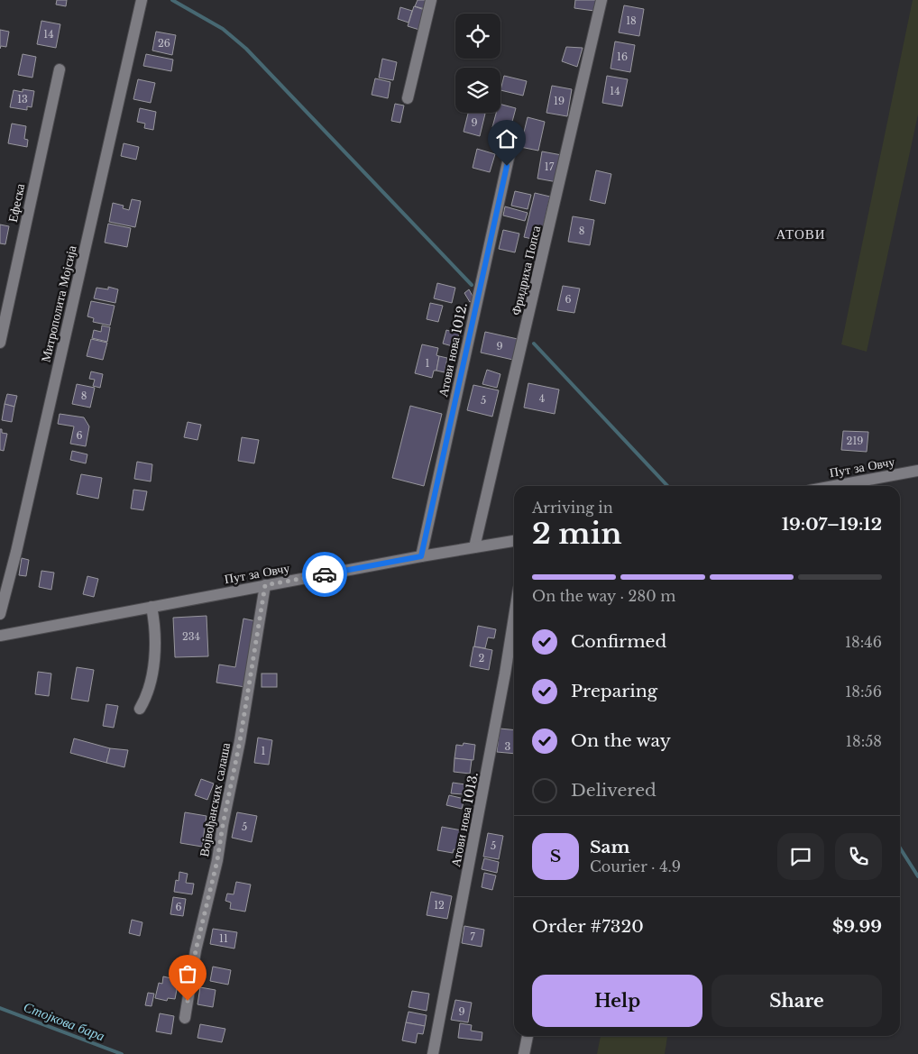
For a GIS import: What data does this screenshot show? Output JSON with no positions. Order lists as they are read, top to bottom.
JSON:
{
  "streets": {
    "street": [
      "Ефеска",
      "Фридриха Попса",
      "Митрополита Мојсија",
      "Атови нова 1012.",
      "Пут за Овчу",
      "Војвођанских салаша",
      "Атови нова 1013."
    ]
  },
  "crossings": [
    ["Фридриха Попса", "Пут за Овчу"],
    ["Атови нова 1012.", "Пут за Овчу"],
    ["Пут за Овчу", "Војвођанских салаша"]
  ],
  "districts": ["АТОВИ"],
  "water": ["Стојкова бара"],
  "house_numbers": [
    "18",
    "14",
    "26",
    "16",
    "14",
    "13",
    "19",
    "9",
    "17",
    "8",
    "6",
    "9",
    "1",
    "8",
    "4",
    "5",
    "6",
    "219",
    "234",
    "2",
    "3",
    "1",
    "5",
    "5",
    "12",
    "6",
    "7",
    "11",
    "9"
  ],
  "page": {
    "heading": ["2 min", "Arriving in", "19:07–19:12"],
    "panel": [
      "Sam",
      "Courier · 4.9",
      "Order #7320",
      "$9.99"
    ],
    "bar": "On the way · 280 m",
    "list": [
      ["Confirmed", "18:46"],
      ["Preparing", "18:56"],
      ["On the way", "18:58"],
      "Delivered"
    ],
    "round": "S",
    "buttons": ["Help", "Share"]
  }
}
